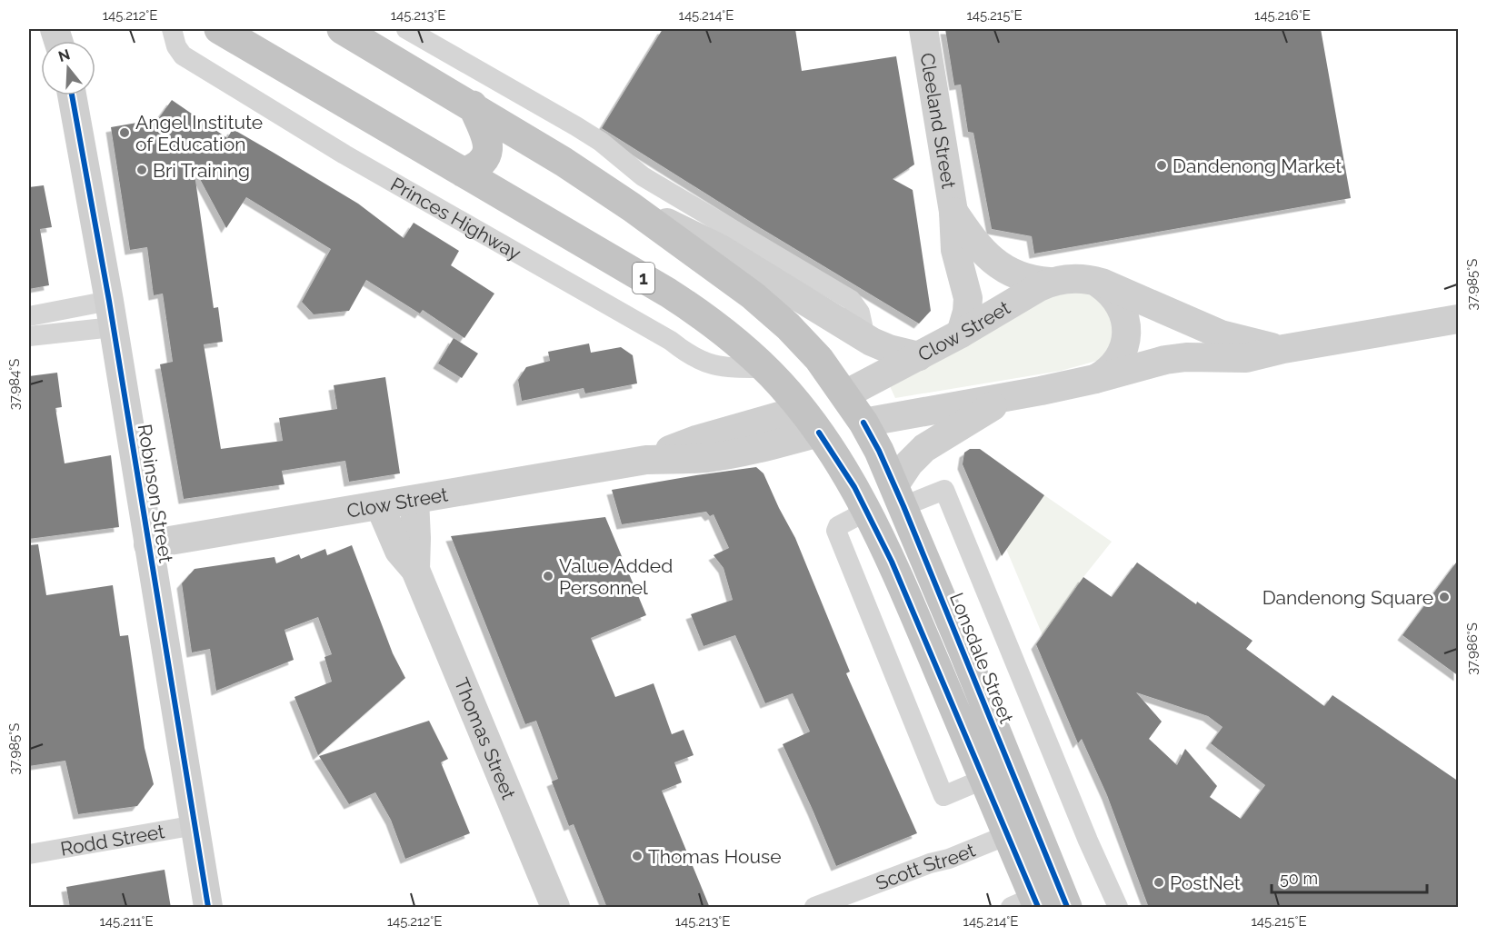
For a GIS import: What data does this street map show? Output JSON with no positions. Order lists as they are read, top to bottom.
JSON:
{
  "streets": {
    "highway": ["1", "Clow Street", "Lonsdale Street"],
    "main road": ["Cleeland Street", "Robinson Street", "Thomas Street"],
    "street": ["Princes Highway", "Rodd Street", "Scott Street"]
  },
  "crossings": [
    ["Cleeland Street", "Clow Street"],
    ["Princes Highway", "1"],
    ["1", "Clow Street"],
    ["1", "Scott Street"],
    ["Clow Street", "Robinson Street"],
    ["Clow Street", "Lonsdale Street"],
    ["Clow Street", "Thomas Street"],
    ["Robinson Street", "Rodd Street"]
  ],
  "places": [
    "Angel Institute of Education",
    "Dandenong Market",
    "Bri Training",
    "Value Added Personnel",
    "Dandenong Square",
    "Thomas House",
    "PostNet"
  ],
  "scale_bar": "50 m",
  "north": "top",
  "coordinates": [
    "145.212°E",
    "145.213°E",
    "145.214°E",
    "145.215°E",
    "145.216°E",
    "37.985°S",
    "37.984°S",
    "37.986°S",
    "145.211°E"
  ]
}
